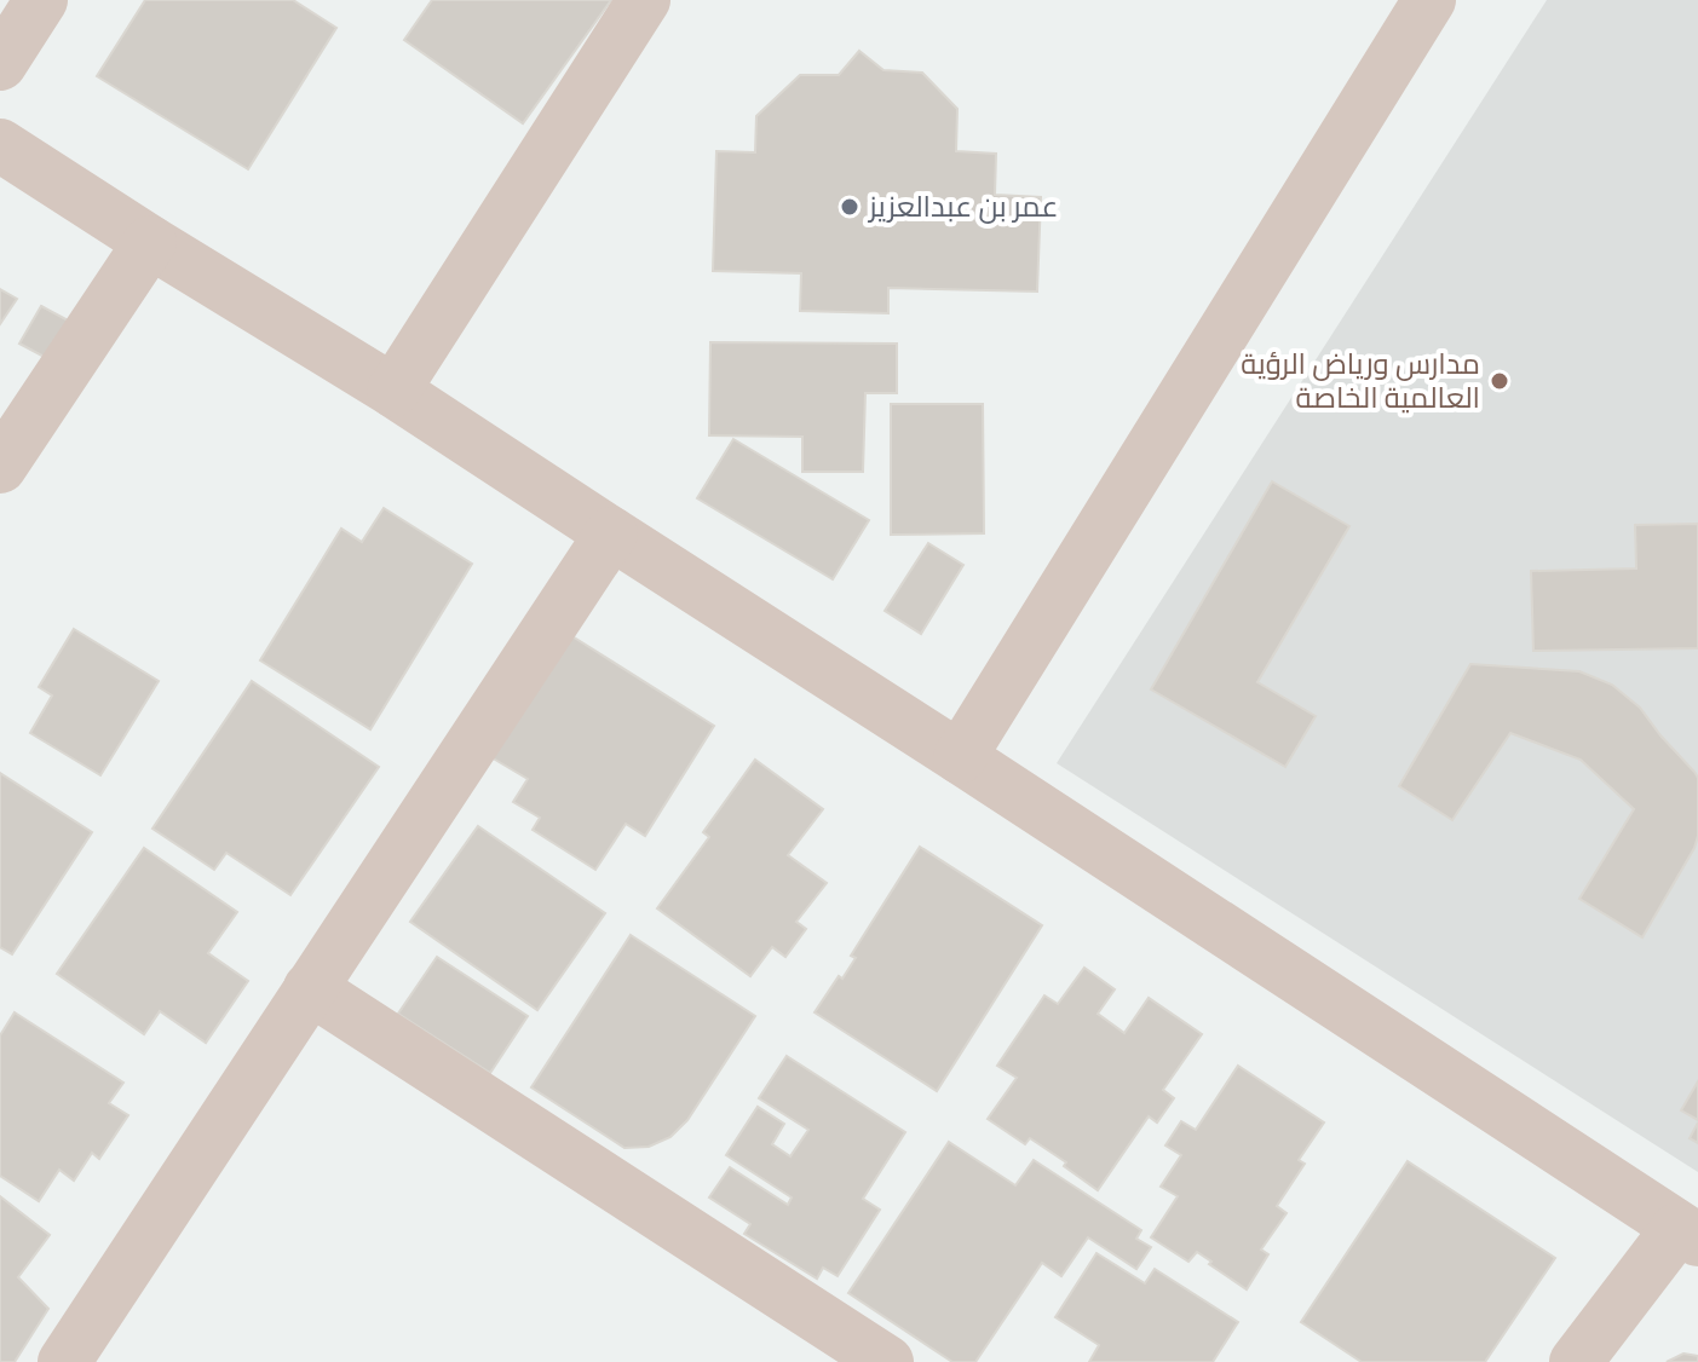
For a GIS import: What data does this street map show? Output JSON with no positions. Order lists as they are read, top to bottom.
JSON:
{
  "places": ["عمر بن عبدالعزيز", "مدارس ورياض الرؤية العالمية الخاصة"]
}
